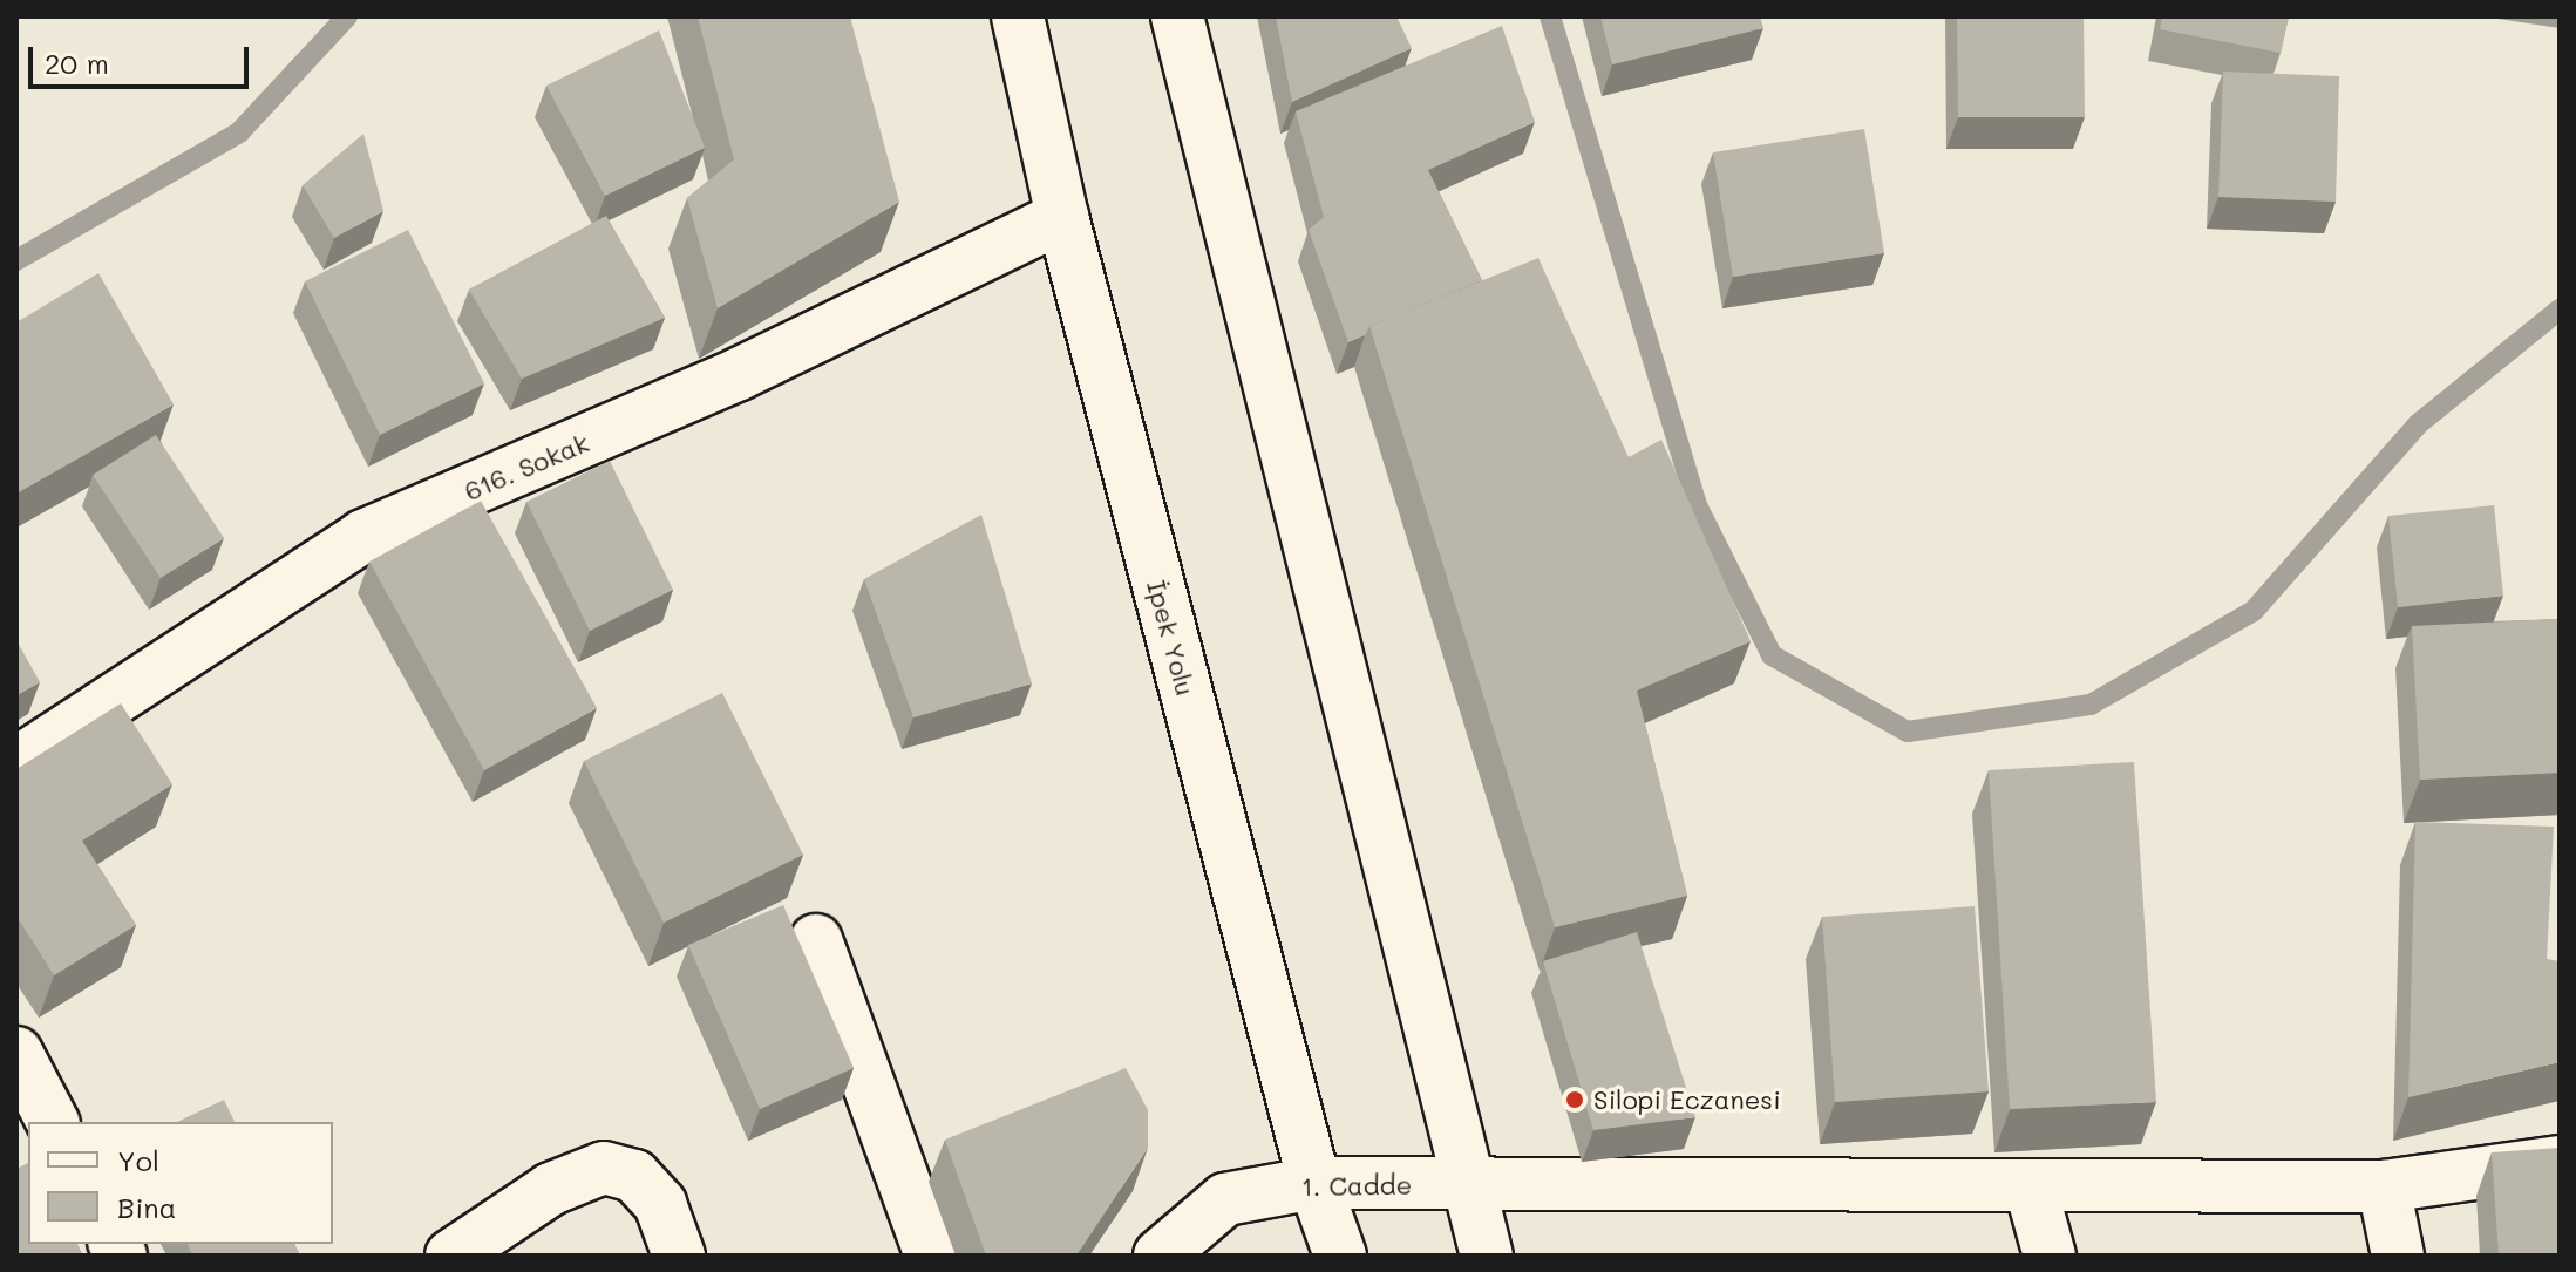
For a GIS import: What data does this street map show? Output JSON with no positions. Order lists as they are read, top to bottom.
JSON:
{
  "streets": {
    "main road": ["616. Sokak", "İpek Yolu", "1. Cadde"]
  },
  "crossings": [
    ["616. Sokak", "İpek Yolu"],
    ["İpek Yolu", "1. Cadde"]
  ],
  "places": ["Silopi Eczanesi"],
  "legend": ["Yol", "Bina"],
  "scale_bar": "20 m"
}
